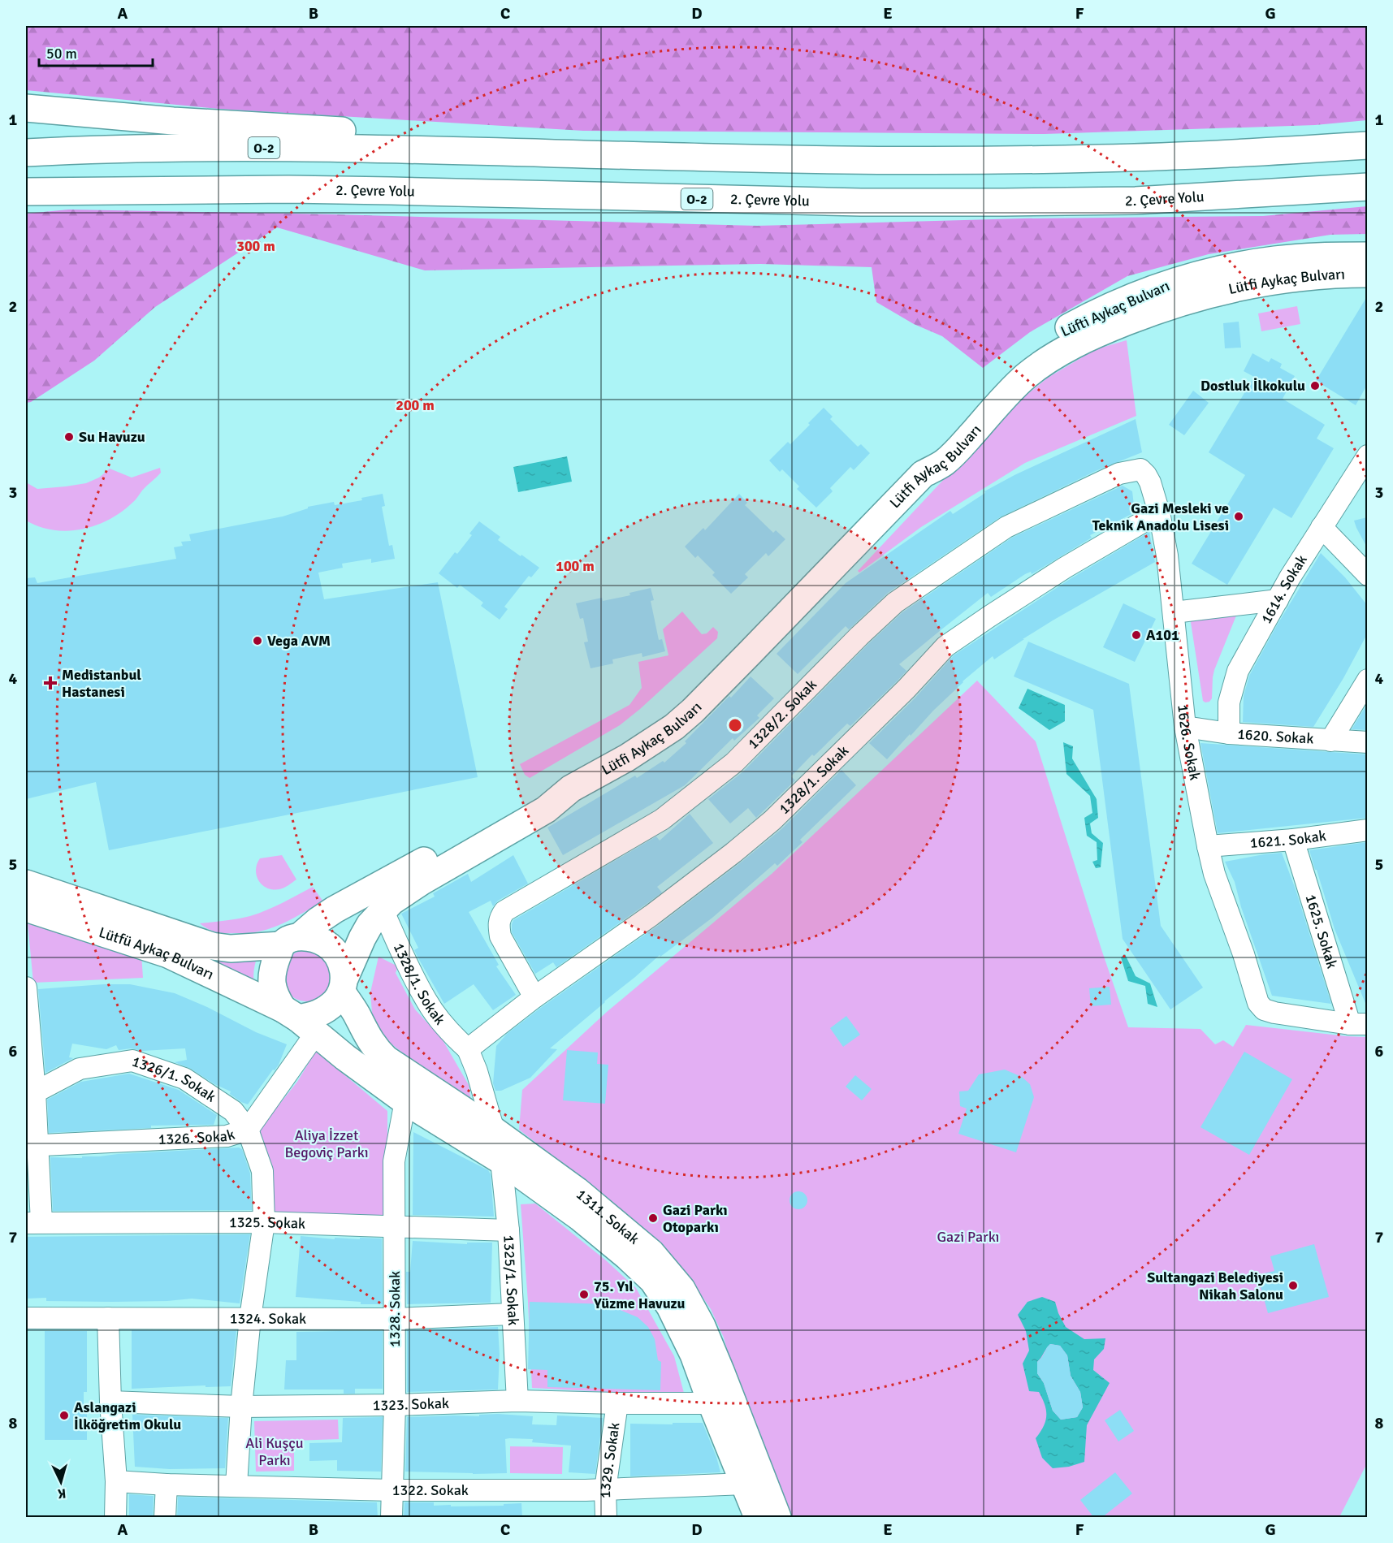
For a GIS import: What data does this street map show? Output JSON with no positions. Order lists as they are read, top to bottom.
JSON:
{
  "streets": {
    "main road": [
      "O-2",
      "2. Çevre Yolu",
      "Lütfi Aykaç Bulvarı",
      "Lüfti Aykaç Bulvarı",
      "Lütfü Aykaç Bulvarı",
      "1311. Sokak"
    ],
    "street": [
      "1614. Sokak",
      "1328/2. Sokak",
      "1620. Sokak",
      "1626. Sokak",
      "1328/1. Sokak",
      "1621. Sokak",
      "1625. Sokak",
      "1326/1. Sokak",
      "1326. Sokak",
      "1325. Sokak",
      "1325/1. Sokak",
      "1328. Sokak",
      "1324. Sokak",
      "1323. Sokak",
      "1329. Sokak",
      "1322. Sokak"
    ]
  },
  "crossings": [
    ["Lütfi Aykaç Bulvarı", "Lüfti Aykaç Bulvarı"],
    ["Lütfi Aykaç Bulvarı", "1328/1. Sokak"],
    ["Lütfi Aykaç Bulvarı", "Lütfü Aykaç Bulvarı"],
    ["Lütfi Aykaç Bulvarı", "1326. Sokak"],
    ["Lütfi Aykaç Bulvarı", "1311. Sokak"],
    ["1614. Sokak", "1620. Sokak"],
    ["1328/2. Sokak", "1626. Sokak"],
    ["1328/2. Sokak", "1328/1. Sokak"],
    ["1620. Sokak", "1626. Sokak"],
    ["1626. Sokak", "1328/1. Sokak"],
    ["1626. Sokak", "1621. Sokak"],
    ["1626. Sokak", "1625. Sokak"],
    ["1328/1. Sokak", "1311. Sokak"],
    ["1621. Sokak", "1625. Sokak"],
    ["Lütfü Aykaç Bulvarı", "1326. Sokak"],
    ["Lütfü Aykaç Bulvarı", "1311. Sokak"],
    ["1326/1. Sokak", "1326. Sokak"],
    ["1326/1. Sokak", "1325. Sokak"],
    ["1326/1. Sokak", "1324. Sokak"],
    ["1326/1. Sokak", "1323. Sokak"],
    ["1326/1. Sokak", "1322. Sokak"],
    ["1326. Sokak", "1311. Sokak"],
    ["1311. Sokak", "1325/1. Sokak"],
    ["1311. Sokak", "1328. Sokak"],
    ["1311. Sokak", "1323. Sokak"],
    ["1311. Sokak", "1322. Sokak"],
    ["1325. Sokak", "1325/1. Sokak"],
    ["1325. Sokak", "1328. Sokak"],
    ["1325/1. Sokak", "1324. Sokak"],
    ["1325/1. Sokak", "1323. Sokak"],
    ["1328. Sokak", "1324. Sokak"],
    ["1328. Sokak", "1323. Sokak"],
    ["1328. Sokak", "1322. Sokak"],
    ["1323. Sokak", "1329. Sokak"],
    ["1329. Sokak", "1322. Sokak"]
  ],
  "parks": ["Aliya İzzet Begoviç Parkı", "Gazi Parkı", "Ali Kuşçu Parkı"],
  "places": {
    "other": [
      "Dostluk İlkokulu",
      "Su Havuzu",
      "Gazi Mesleki ve Teknik Anadolu Lisesi",
      "A101",
      "Vega AVM",
      "Gazi Parkı Otoparkı",
      "Sultangazi Belediyesi Nikah Salonu",
      "75. Yıl Yüzme Havuzu",
      "Aslangazi İlköğretim Okulu"
    ],
    "health": ["Medistanbul Hastanesi"]
  },
  "scale_bar": "50 m",
  "north": "bottom",
  "grid": {
    "columns": [
      "A",
      "B",
      "C",
      "D",
      "E",
      "F",
      "G"
    ],
    "rows": [
      "1",
      "2",
      "3",
      "4",
      "5",
      "6",
      "7",
      "8"
    ]
  },
  "rings": ["300 m", "200 m", "100 m"]
}
